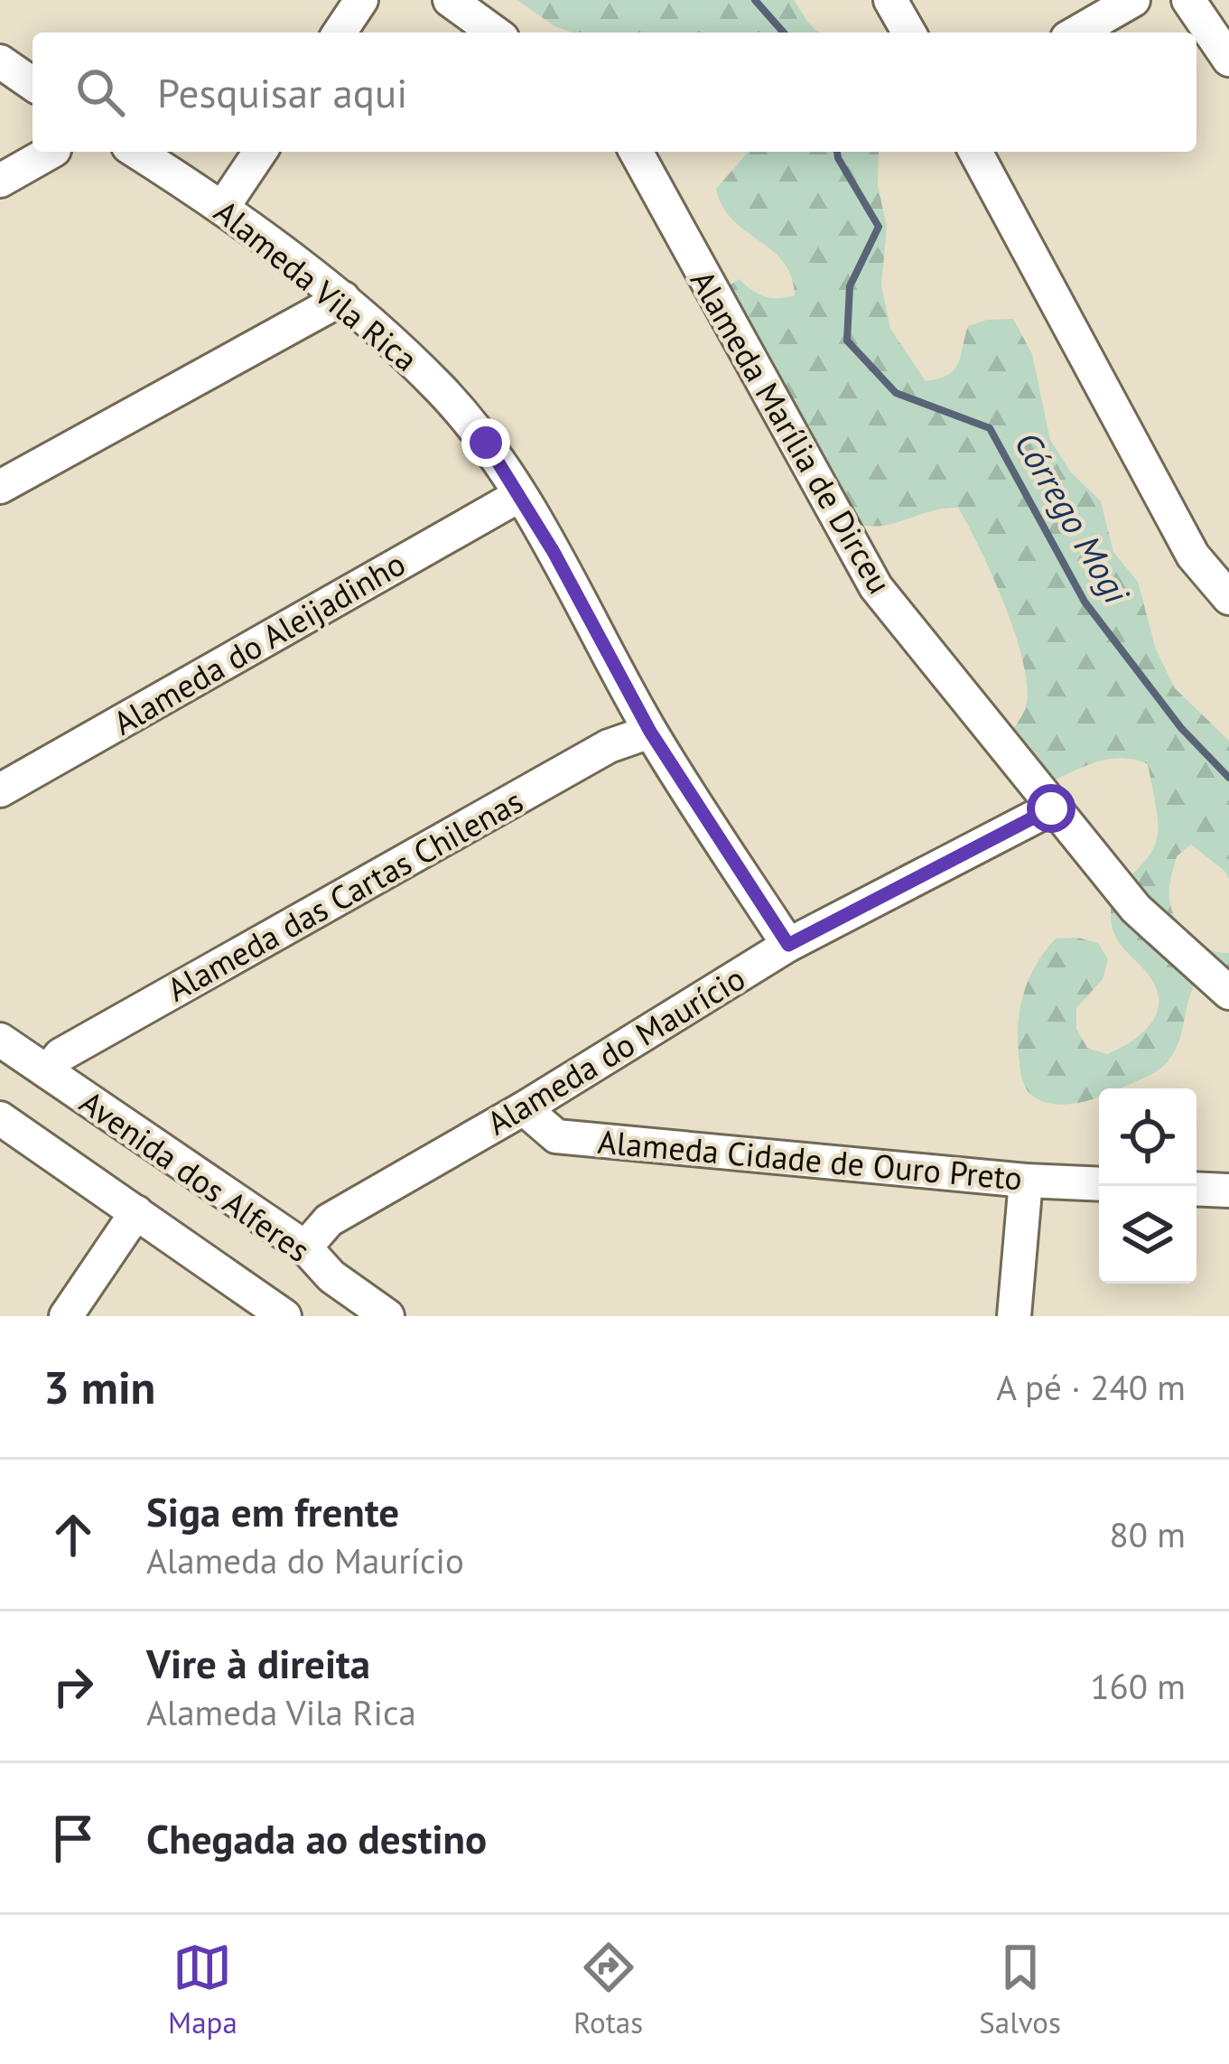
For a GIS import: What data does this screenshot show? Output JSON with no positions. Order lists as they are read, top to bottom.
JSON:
{
  "streets": {
    "street": [
      "Alameda Vila Rica",
      "Alameda Marília de Dirceu",
      "Alameda do Aleijadinho",
      "Alameda das Cartas Chilenas",
      "Alameda do Maurício",
      "Alameda Cidade de Ouro Preto",
      "Avenida dos Alferes"
    ]
  },
  "crossings": [
    ["Alameda Vila Rica", "Alameda do Aleijadinho"],
    ["Alameda Vila Rica", "Alameda das Cartas Chilenas"],
    ["Alameda Vila Rica", "Alameda do Maurício"],
    ["Alameda Marília de Dirceu", "Alameda do Maurício"],
    ["Alameda das Cartas Chilenas", "Avenida dos Alferes"],
    ["Alameda do Maurício", "Alameda Cidade de Ouro Preto"],
    ["Alameda do Maurício", "Avenida dos Alferes"]
  ],
  "water": ["Córrego Mogi"],
  "page": {
    "search": "Pesquisar aqui",
    "heading": ["3 min", "A pé · 240 m"],
    "list": [
      ["Siga em frente", "Alameda do Maurício", "80 m"],
      ["Vire à direita", "Alameda Vila Rica", "160 m"],
      "Chegada ao destino"
    ],
    "nav": ["Mapa", "Rotas", "Salvos"]
  }
}
